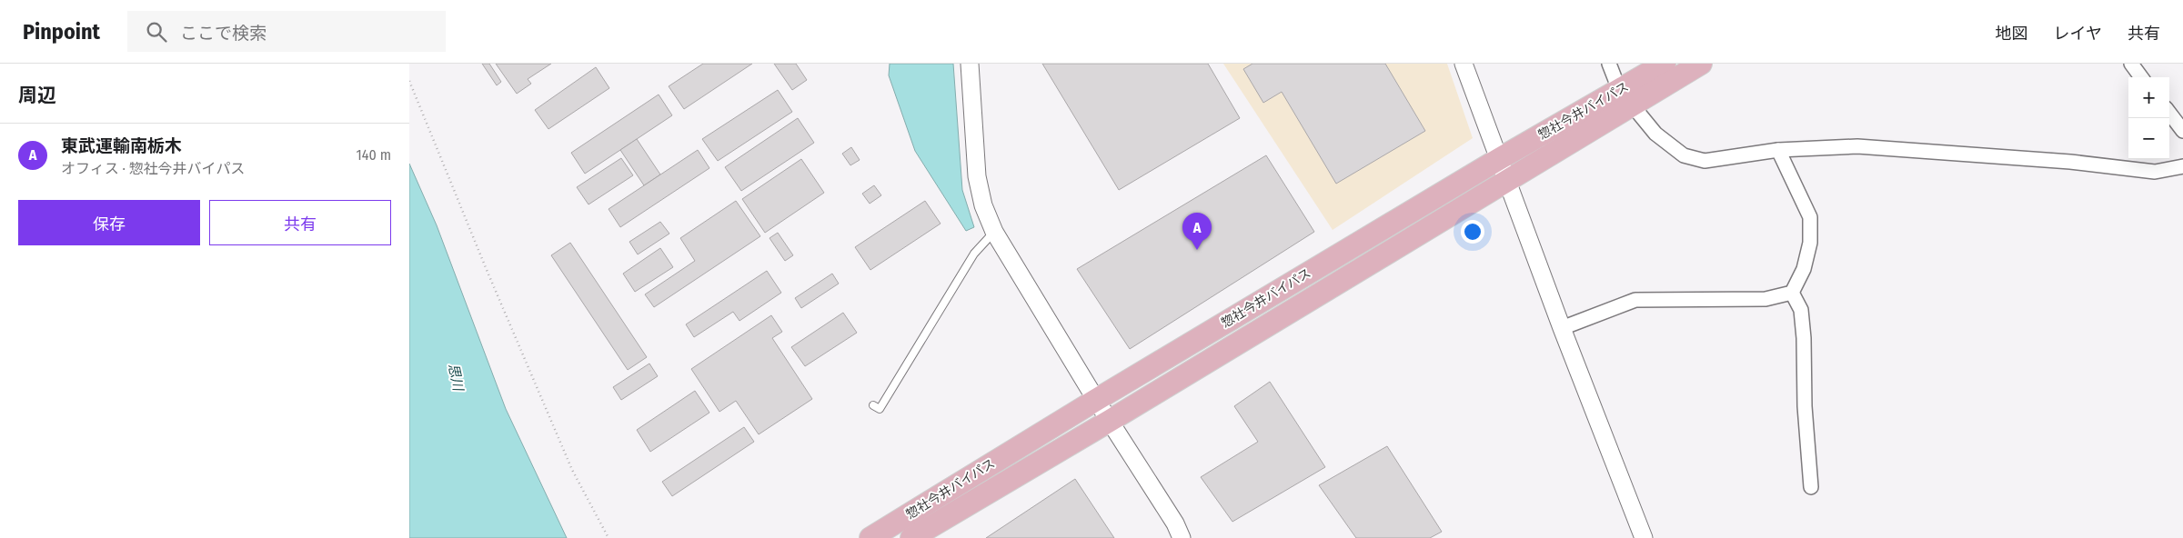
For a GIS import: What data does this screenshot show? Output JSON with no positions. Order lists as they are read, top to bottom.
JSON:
{
  "streets": {
    "main road": ["惣社今井バイパス"]
  },
  "water": ["思川"],
  "page": {
    "header": "Pinpoint",
    "search": "ここで検索",
    "nav": ["地図", "レイヤ", "共有"],
    "heading": "周辺",
    "map_buttons": ["+", "−"],
    "list": [
      {
        "mark": "A",
        "name": "東武運輸南栃木",
        "note": "オフィス · 惣社今井バイパス",
        "value": "140 m"
      }
    ],
    "buttons": ["保存", "共有"],
    "pins": "A"
  }
}
